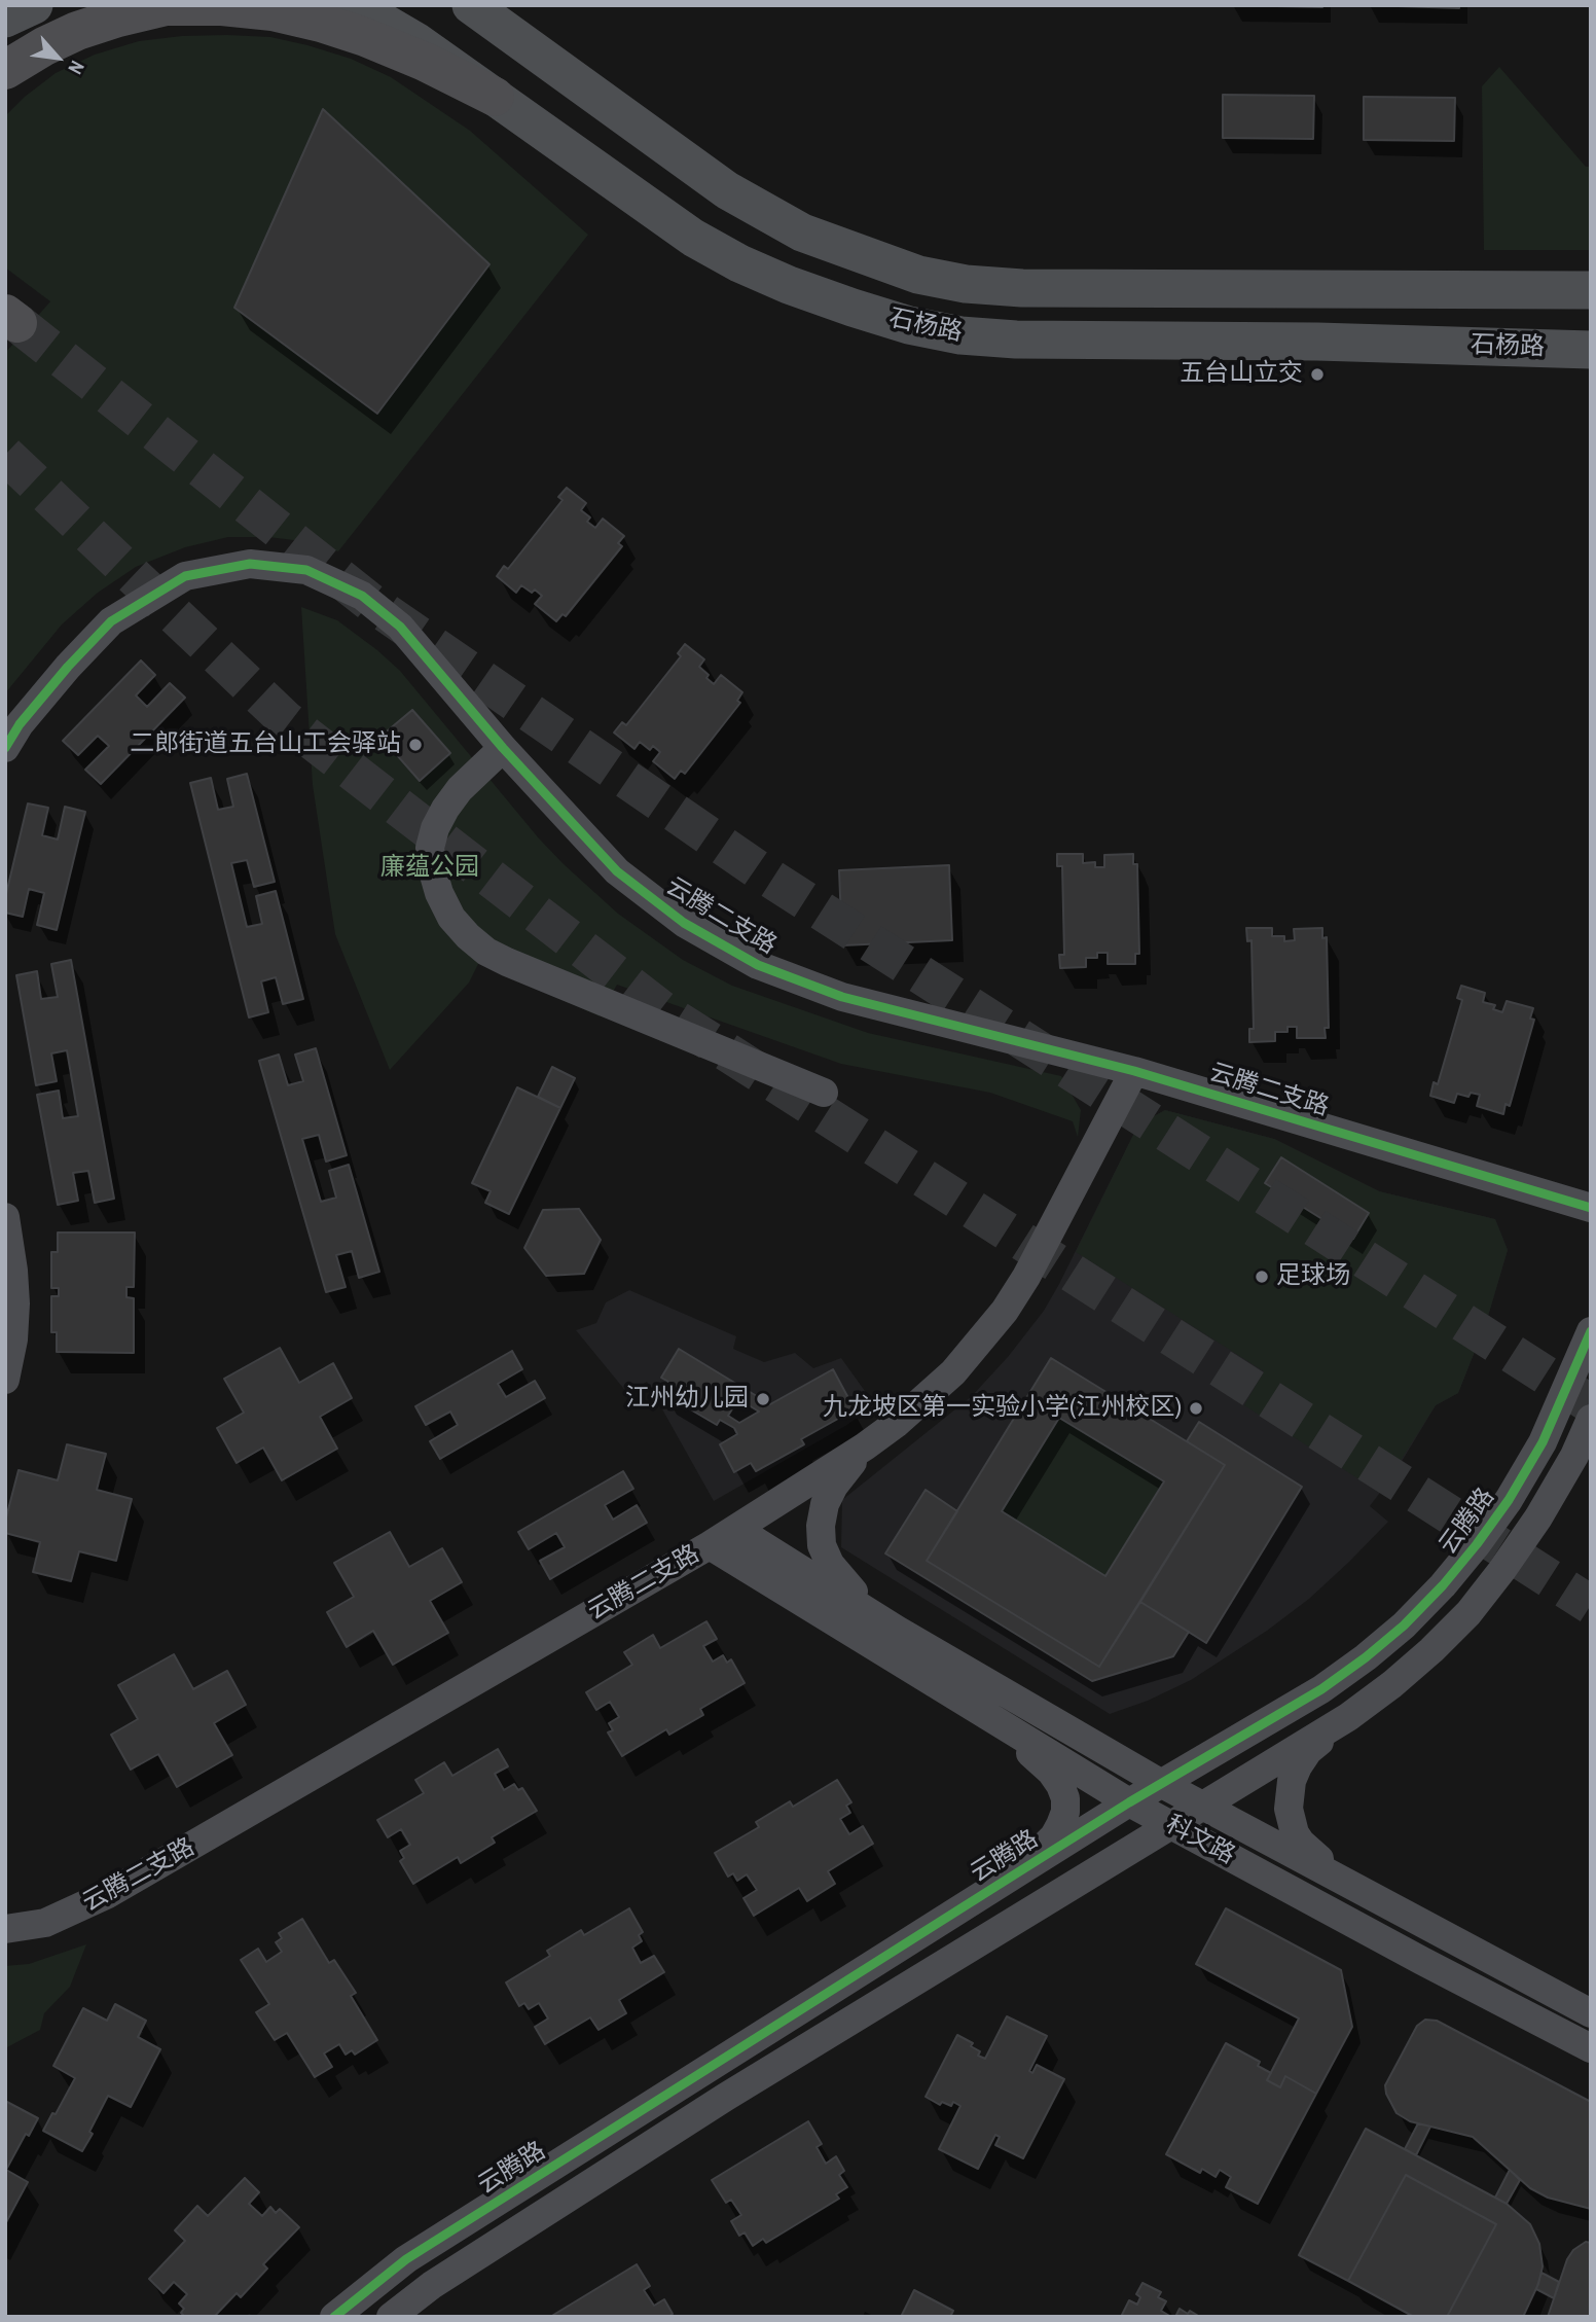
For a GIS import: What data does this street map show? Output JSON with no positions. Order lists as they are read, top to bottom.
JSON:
{
  "streets": {
    "main road": ["石杨路"],
    "street": ["云腾二支路", "云腾路", "科文路"]
  },
  "crossings": [
    ["云腾二支路", "科文路"],
    ["云腾路", "科文路"]
  ],
  "parks": ["廉蕴公园"],
  "places": [
    "五台山立交",
    "二郎街道五台山工会驿站",
    "足球场",
    "江州幼儿园",
    "九龙坡区第一实验小学(江州校区)"
  ],
  "north": "bottom right"
}
